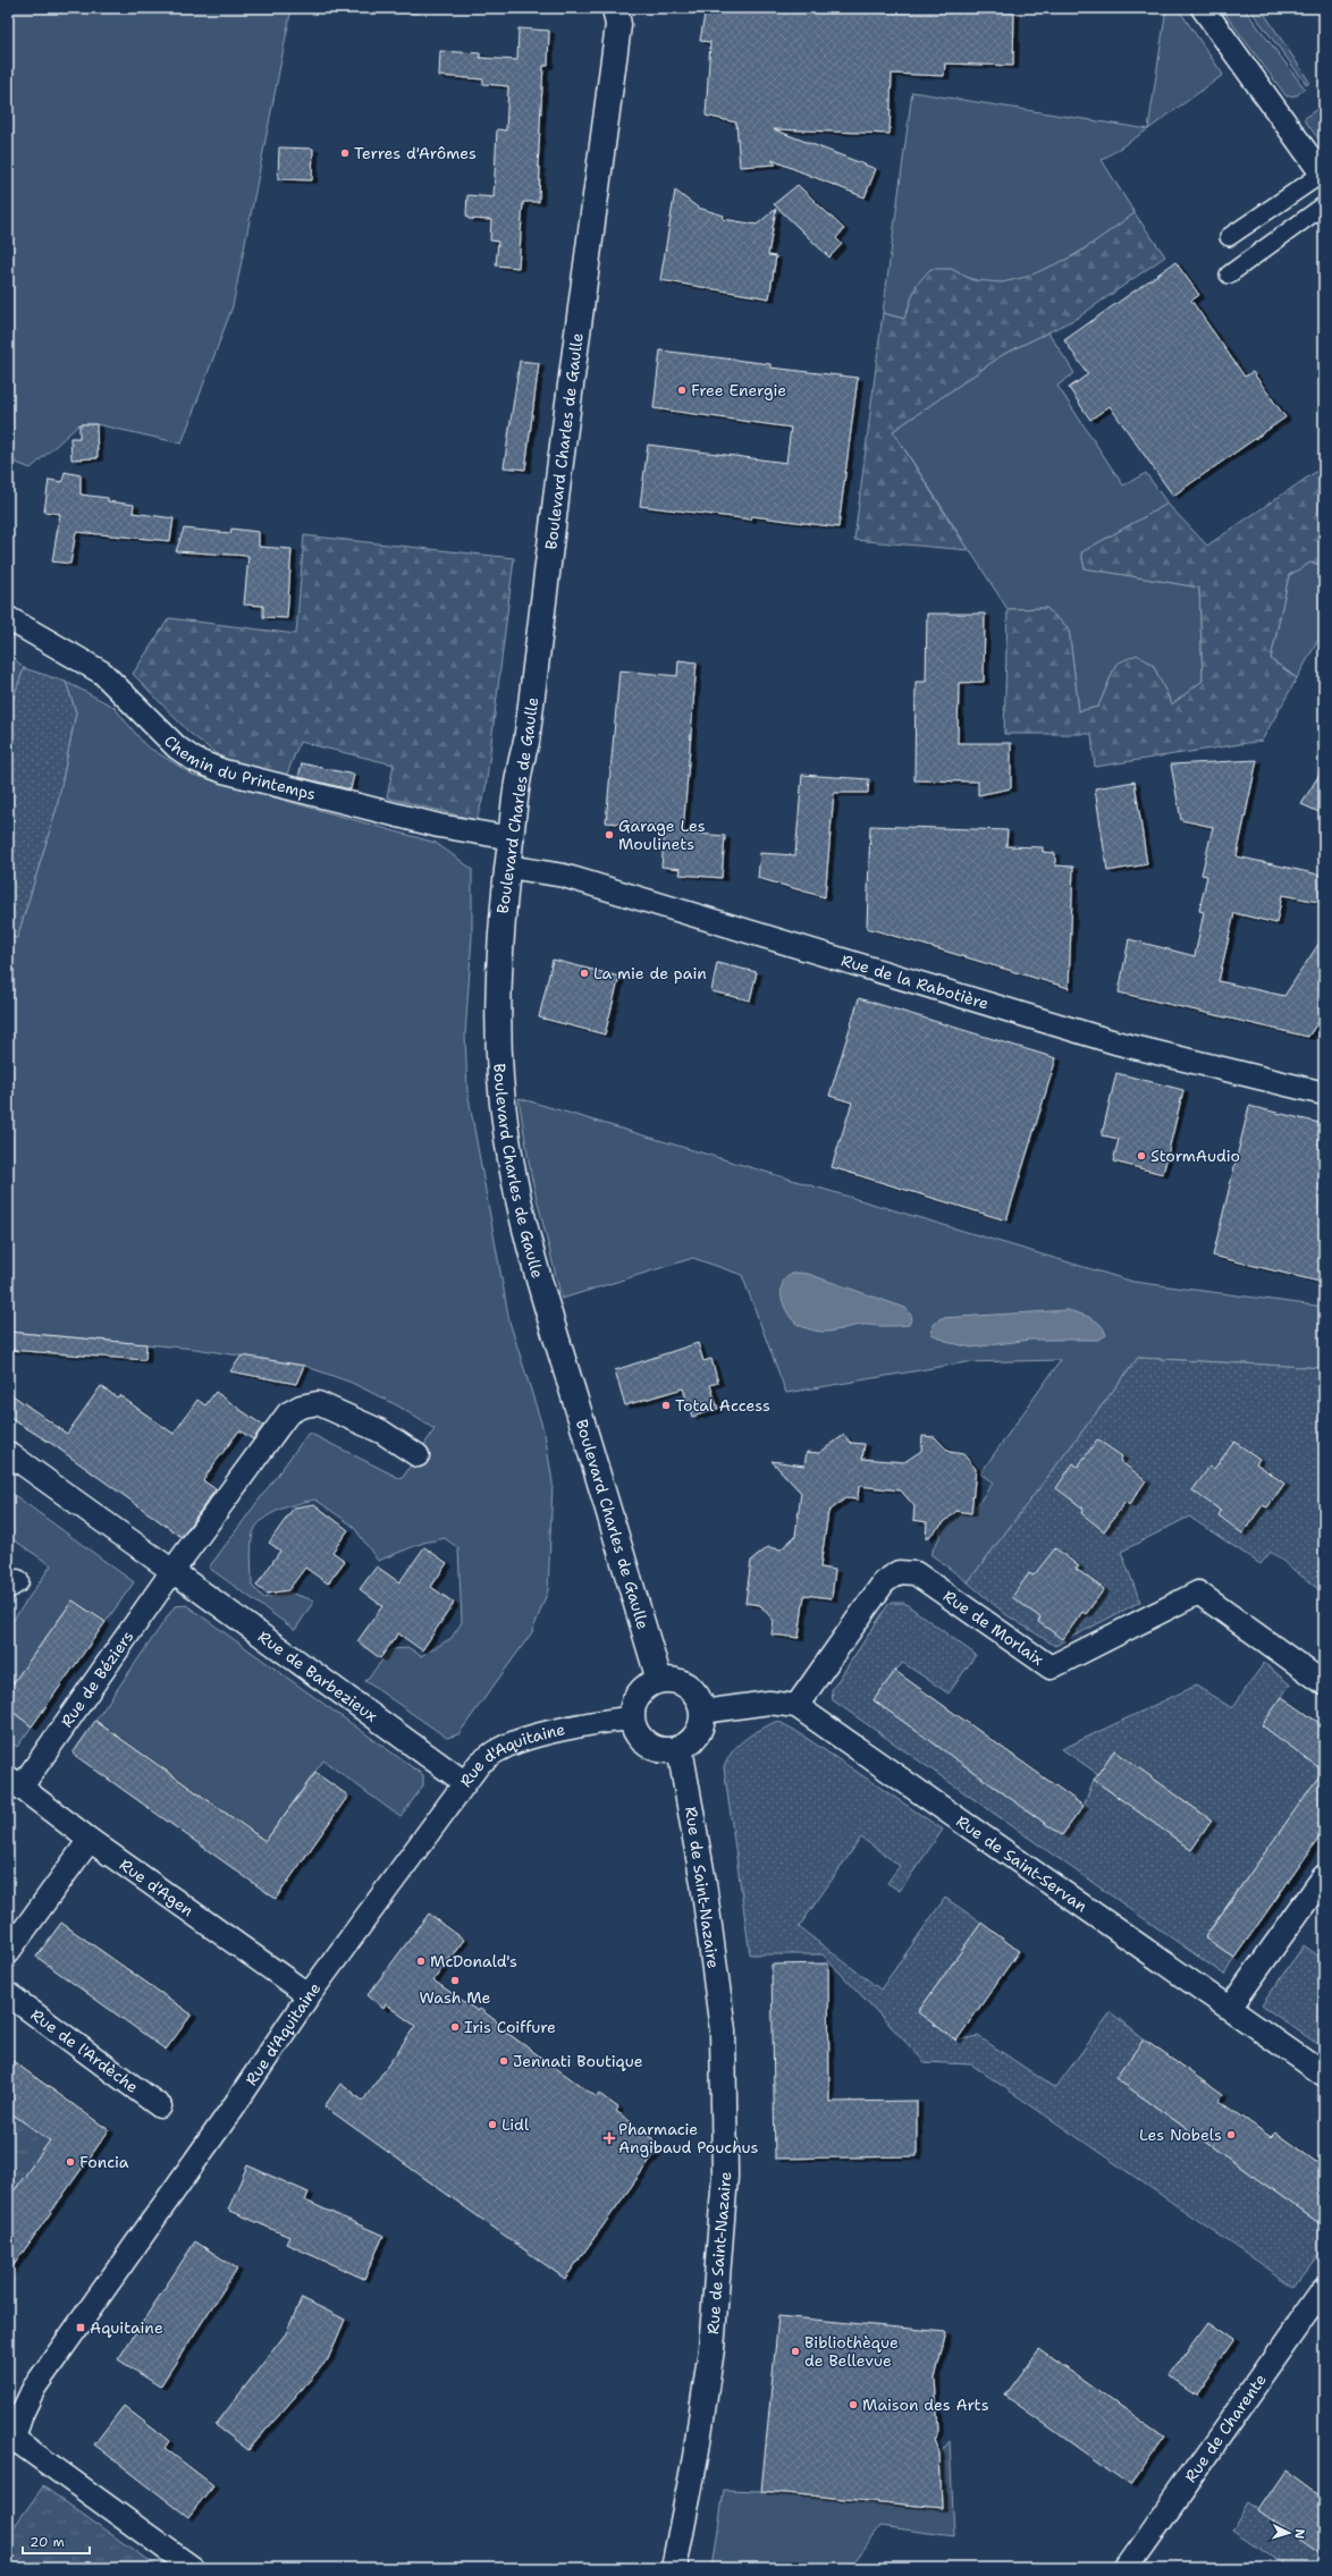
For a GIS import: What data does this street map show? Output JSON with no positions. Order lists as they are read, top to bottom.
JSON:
{
  "streets": {
    "main road": ["Boulevard Charles de Gaulle", "Rue de Saint-Nazaire"],
    "street": [
      "Chemin du Printemps",
      "Rue de la Rabotière",
      "Rue de Morlaix",
      "Rue de Barbezieux",
      "Rue de Béziers",
      "Rue d'Aquitaine",
      "Rue de Saint-Servan",
      "Rue d'Agen",
      "Rue de l'Ardèche",
      "Rue de Charente"
    ]
  },
  "crossings": [
    ["Boulevard Charles de Gaulle", "Chemin du Printemps"],
    ["Boulevard Charles de Gaulle", "Rue de la Rabotière"],
    ["Boulevard Charles de Gaulle", "Rue d'Aquitaine"],
    ["Boulevard Charles de Gaulle", "Rue de Saint-Servan"],
    ["Boulevard Charles de Gaulle", "Rue de Saint-Nazaire"],
    ["Rue de Morlaix", "Rue de Saint-Servan"],
    ["Rue de Barbezieux", "Rue de Béziers"],
    ["Rue de Barbezieux", "Rue d'Aquitaine"],
    ["Rue de Béziers", "Rue d'Agen"],
    ["Rue d'Aquitaine", "Rue de Saint-Servan"],
    ["Rue d'Aquitaine", "Rue d'Agen"],
    ["Rue d'Aquitaine", "Rue de Saint-Nazaire"],
    ["Rue de Saint-Servan", "Rue de Saint-Nazaire"]
  ],
  "places": {
    "other": [
      "Terres d'Arômes",
      "Free Energie",
      "Garage Les Moulinets",
      "La mie de pain",
      "StormAudio",
      "Total Access",
      "McDonald's",
      "Wash Me",
      "Iris Coiffure",
      "Jennati Boutique",
      "Lidl",
      "Les Nobels",
      "Foncia",
      "Bibliothèque de Bellevue",
      "Maison des Arts"
    ],
    "health": ["Pharmacie Angibaud Pouchus"],
    "transit": ["Aquitaine"]
  },
  "scale_bar": "20 m",
  "north": "right"
}
